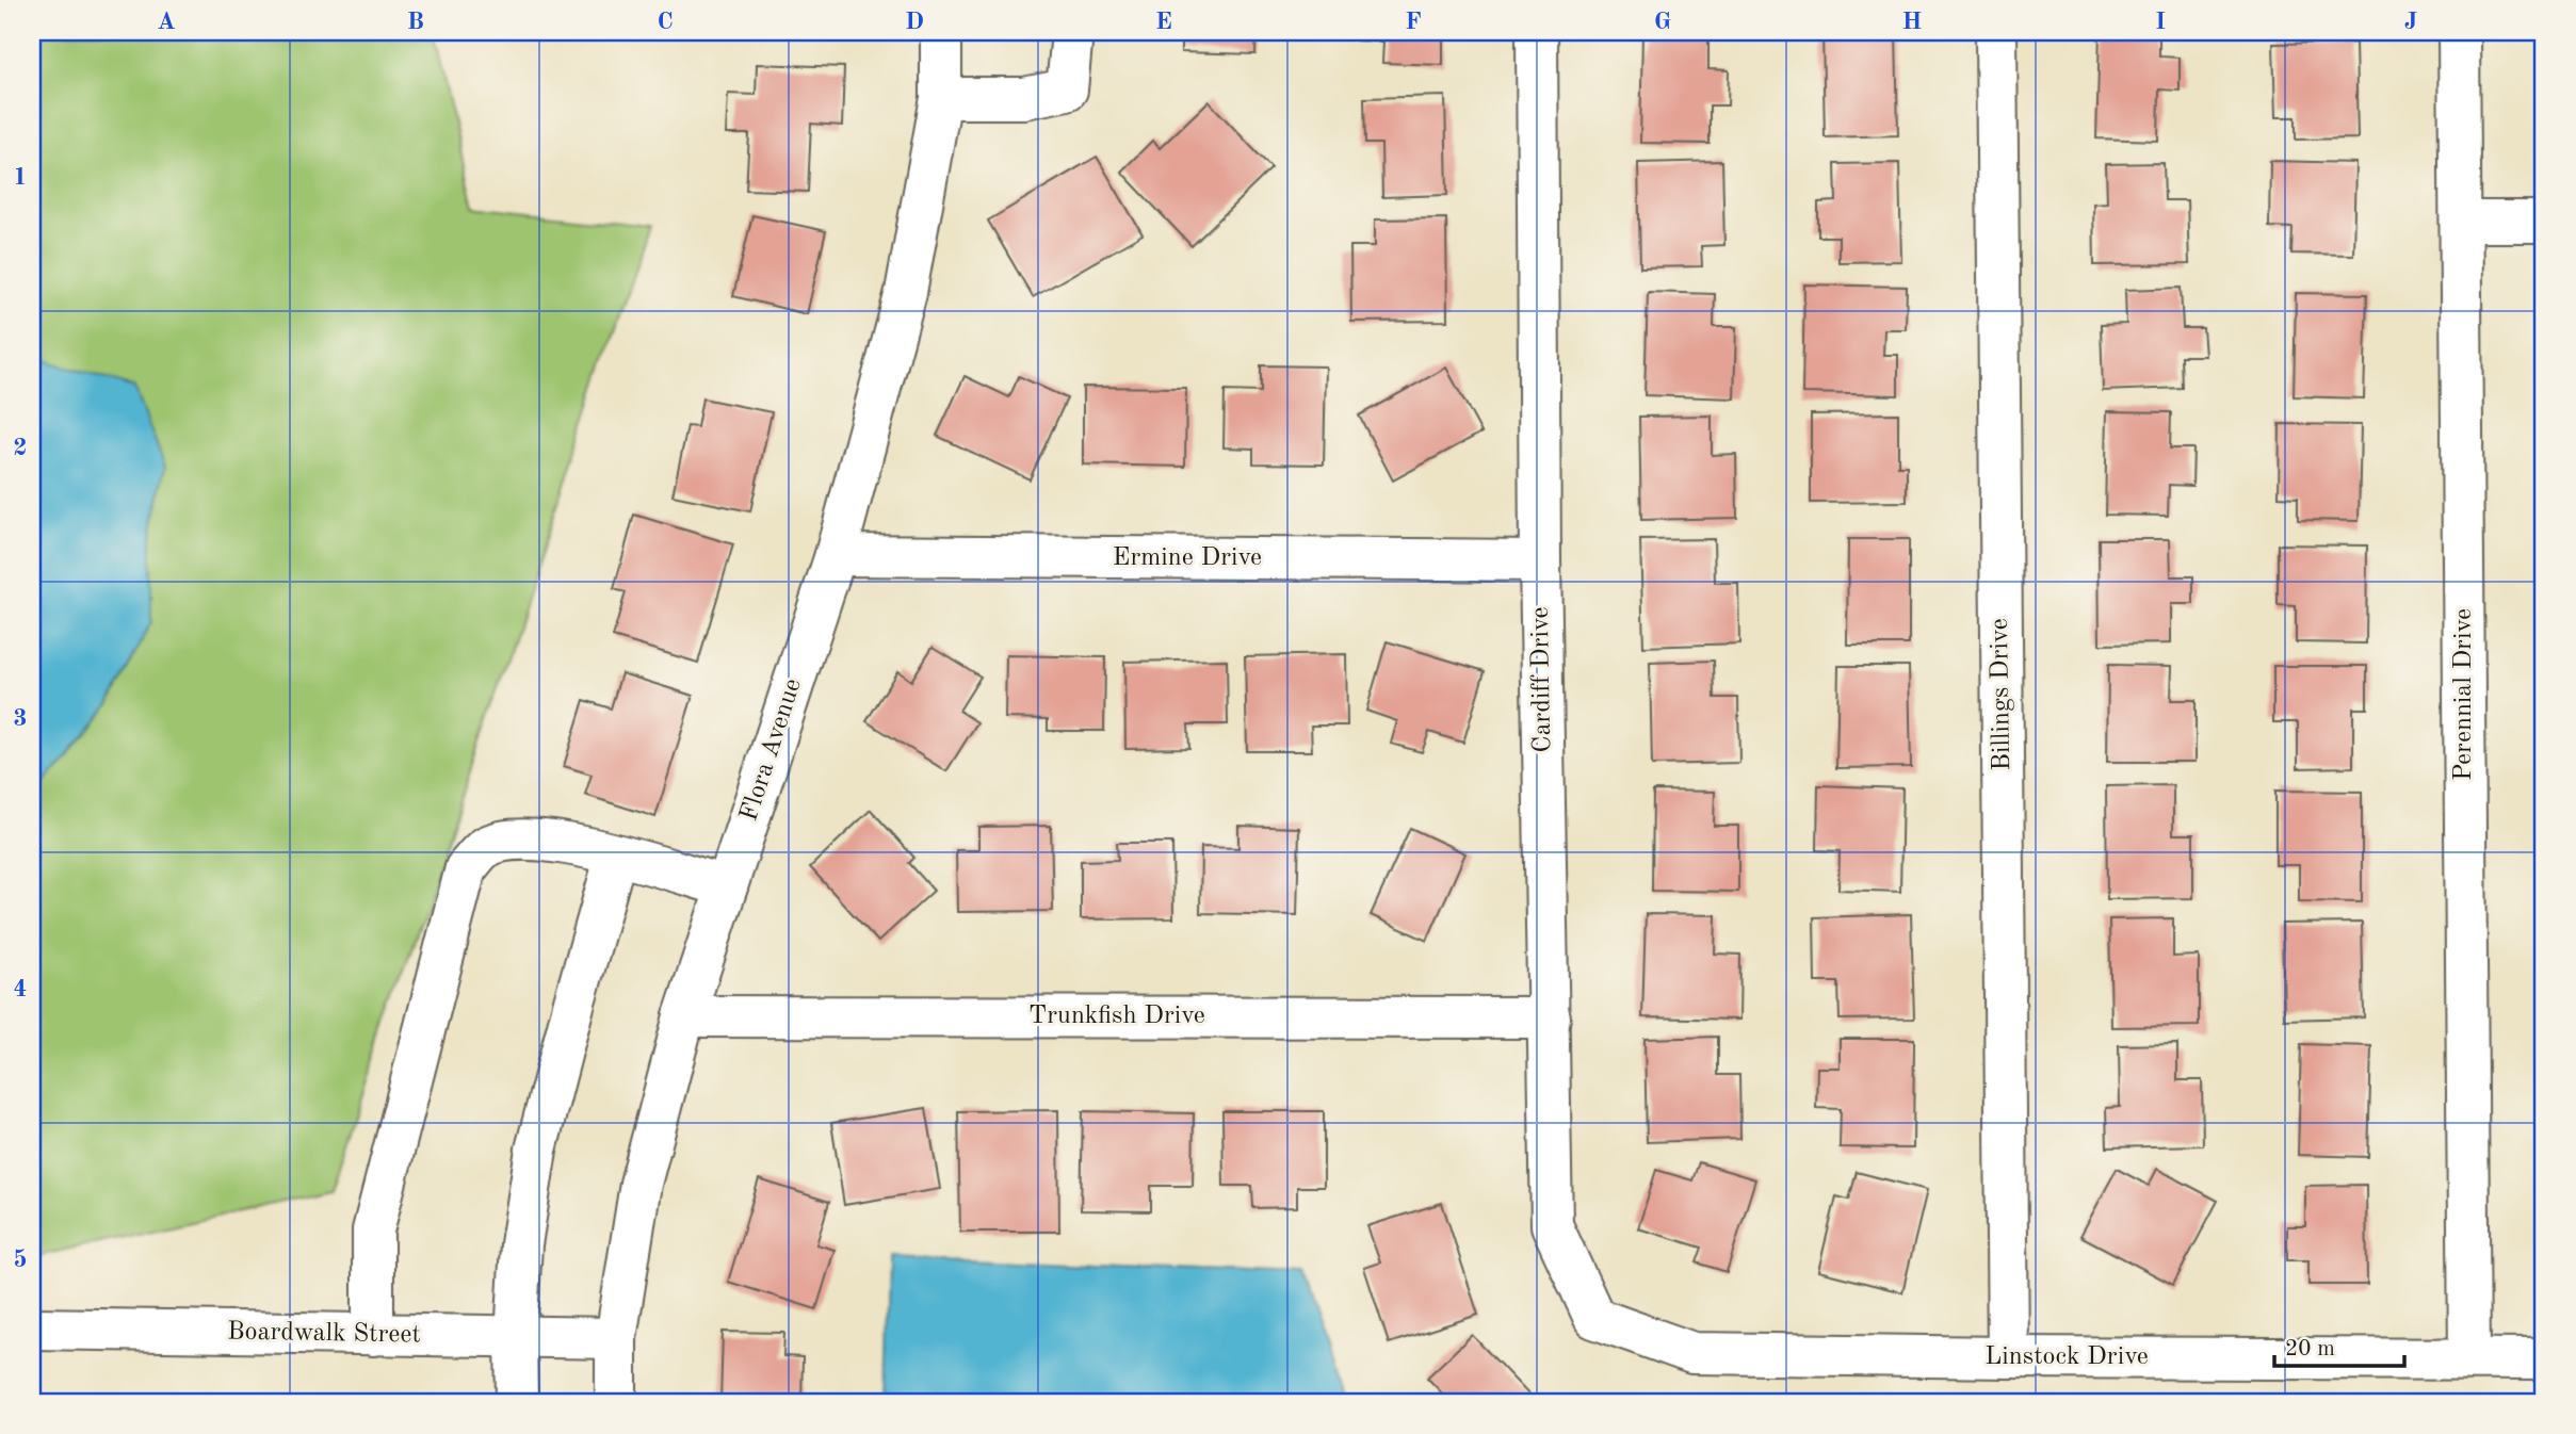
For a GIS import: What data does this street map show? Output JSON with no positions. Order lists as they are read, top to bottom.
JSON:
{
  "streets": {
    "street": [
      "Ermine Drive",
      "Cardiff Drive",
      "Billings Drive",
      "Perennial Drive",
      "Flora Avenue",
      "Trunkfish Drive",
      "Boardwalk Street",
      "Linstock Drive"
    ]
  },
  "crossings": [
    ["Ermine Drive", "Cardiff Drive"],
    ["Ermine Drive", "Flora Avenue"],
    ["Cardiff Drive", "Trunkfish Drive"],
    ["Cardiff Drive", "Linstock Drive"],
    ["Billings Drive", "Linstock Drive"],
    ["Perennial Drive", "Linstock Drive"],
    ["Flora Avenue", "Trunkfish Drive"],
    ["Flora Avenue", "Boardwalk Street"]
  ],
  "scale_bar": "20 m",
  "grid": {
    "columns": [
      "A",
      "B",
      "C",
      "D",
      "E",
      "F",
      "G",
      "H",
      "I",
      "J"
    ],
    "rows": [
      "1",
      "2",
      "3",
      "4",
      "5"
    ]
  }
}
